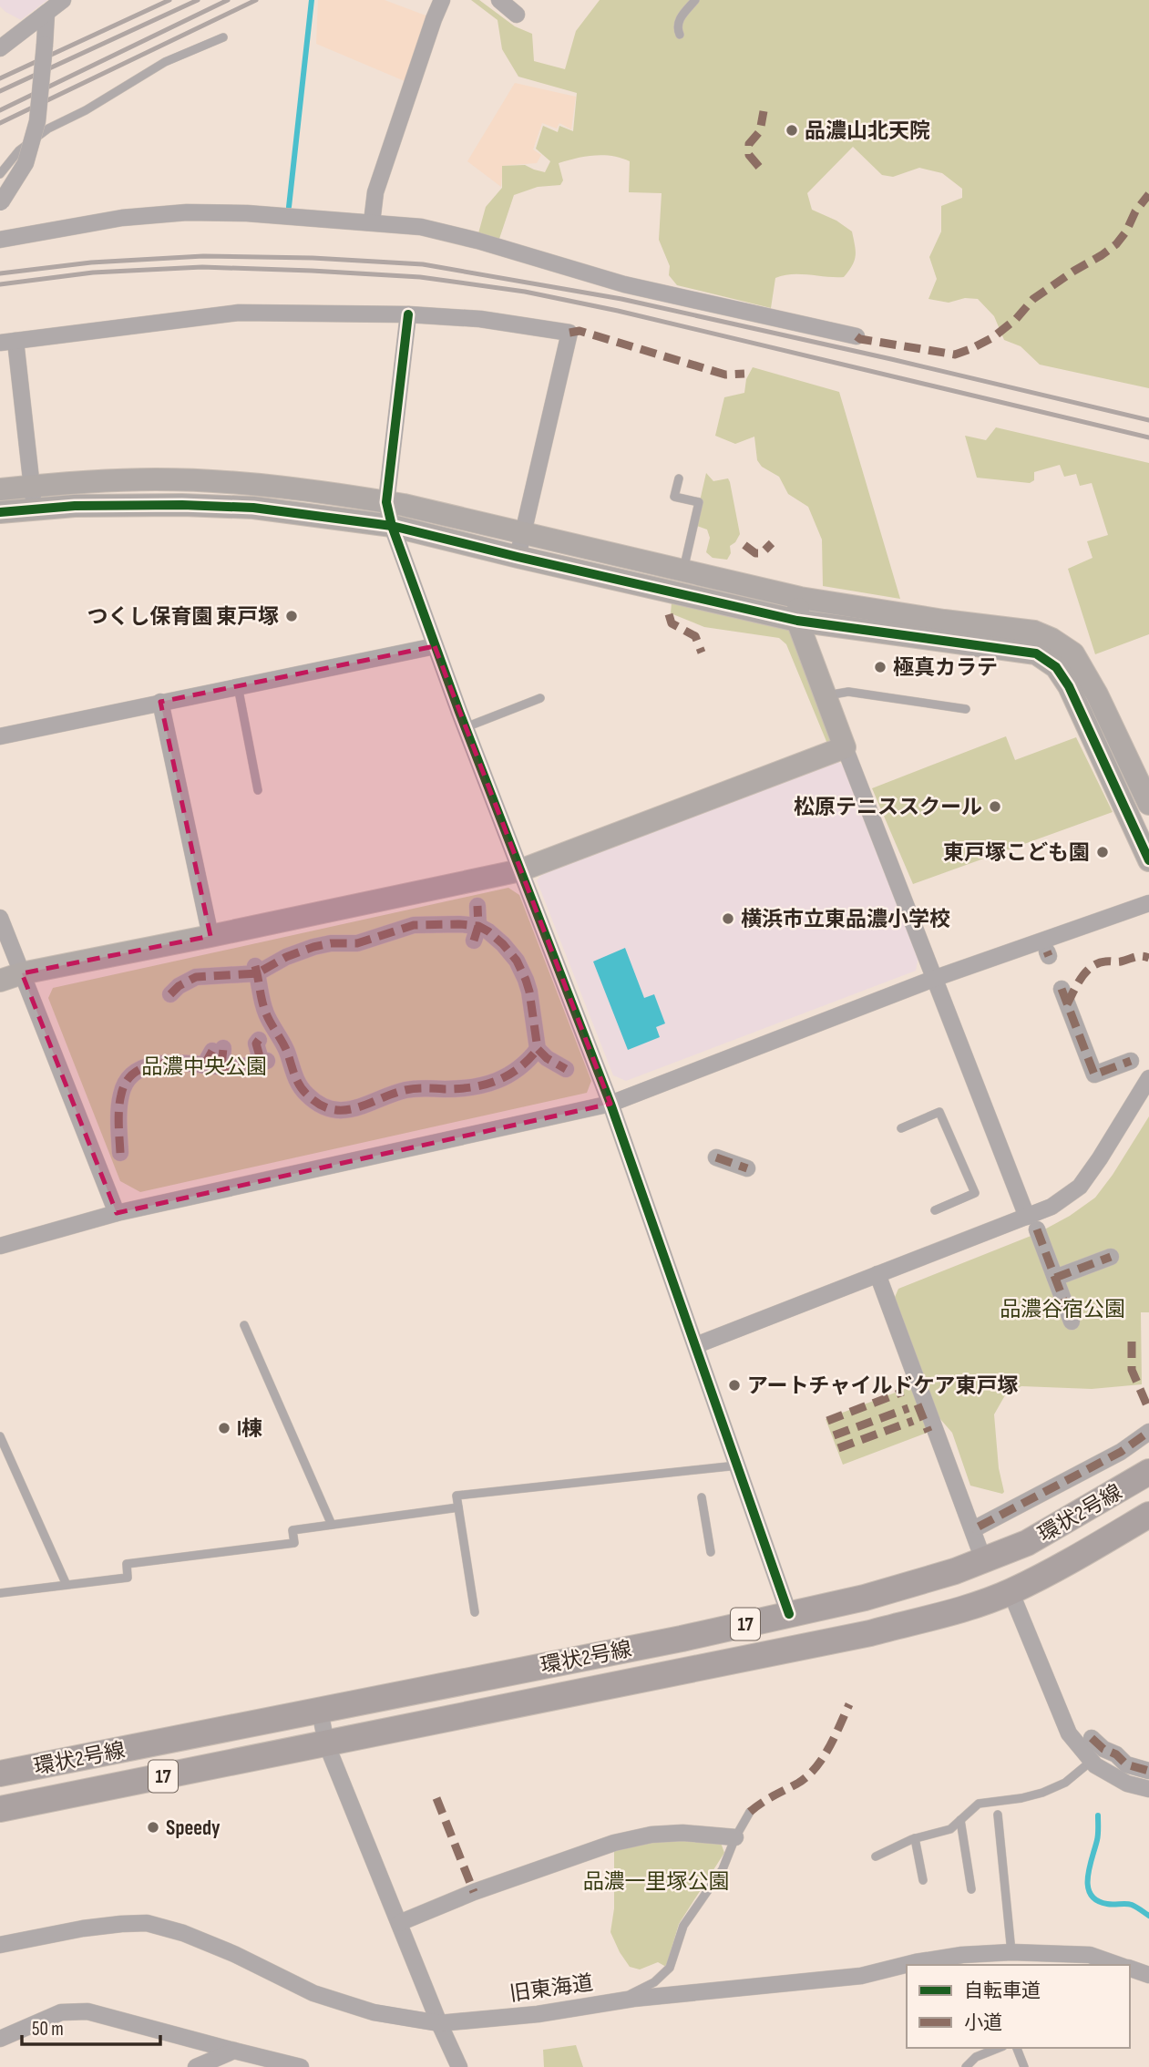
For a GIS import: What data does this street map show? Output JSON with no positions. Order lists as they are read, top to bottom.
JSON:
{
  "streets": {
    "main road": ["環状2号線", "17"],
    "street": ["旧東海道"]
  },
  "parks": ["品濃中央公園", "品濃谷宿公園", "品濃一里塚公園"],
  "places": [
    "品濃山北天院",
    "つくし保育園 東戸塚",
    "極真カラテ",
    "松原テニススクール",
    "東戸塚こども園",
    "横浜市立東品濃小学校",
    "アートチャイルドケア東戸塚",
    "I棟",
    "Speedy"
  ],
  "legend": ["自転車道", "小道"],
  "scale_bar": "50 m"
}
